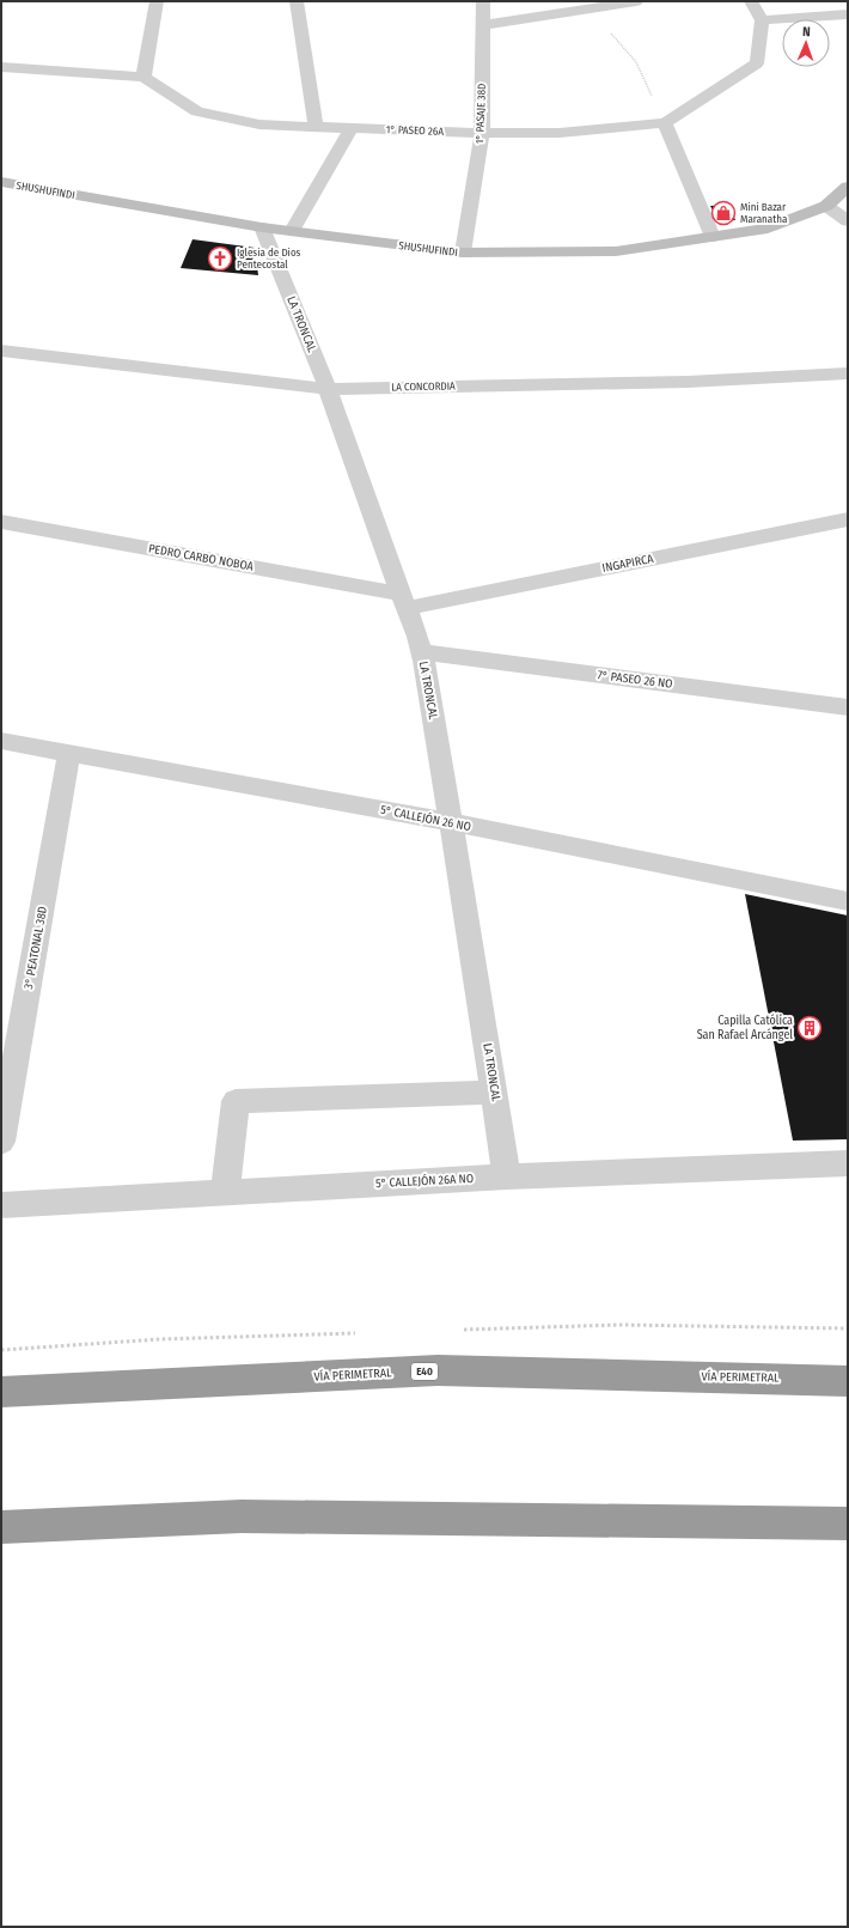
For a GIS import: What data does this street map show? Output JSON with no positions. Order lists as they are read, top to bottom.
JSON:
{
  "streets": {
    "highway": ["E40", "VÍA PERIMETRAL"],
    "street": [
      "1° PASAJE 38D",
      "1° PASEO 26A",
      "SHUSHUFINDI",
      "LA TRONCAL",
      "LA CONCORDIA",
      "PEDRO CARBO NOBOA",
      "INGAPIRCA",
      "7° PASEO 26 NO",
      "5° CALLEJÓN 26 NO",
      "3° PEATONAL 38D",
      "5° CALLEJÓN 26A NO"
    ]
  },
  "crossings": [
    ["1° PASAJE 38D", "1° PASEO 26A"],
    ["1° PASAJE 38D", "SHUSHUFINDI"],
    ["SHUSHUFINDI", "LA TRONCAL"],
    ["LA TRONCAL", "LA CONCORDIA"],
    ["LA TRONCAL", "PEDRO CARBO NOBOA"],
    ["LA TRONCAL", "INGAPIRCA"],
    ["LA TRONCAL", "7° PASEO 26 NO"],
    ["LA TRONCAL", "5° CALLEJÓN 26 NO"],
    ["LA TRONCAL", "5° CALLEJÓN 26A NO"],
    ["PEDRO CARBO NOBOA", "INGAPIRCA"],
    ["5° CALLEJÓN 26 NO", "3° PEATONAL 38D"]
  ],
  "places": {
    "shop": ["Mini Bazar Maranatha"],
    "church": ["Iglesia de Dios Pentecostal"],
    "building": ["Capilla Católica San Rafael Arcángel"]
  },
  "north": "top"
}
